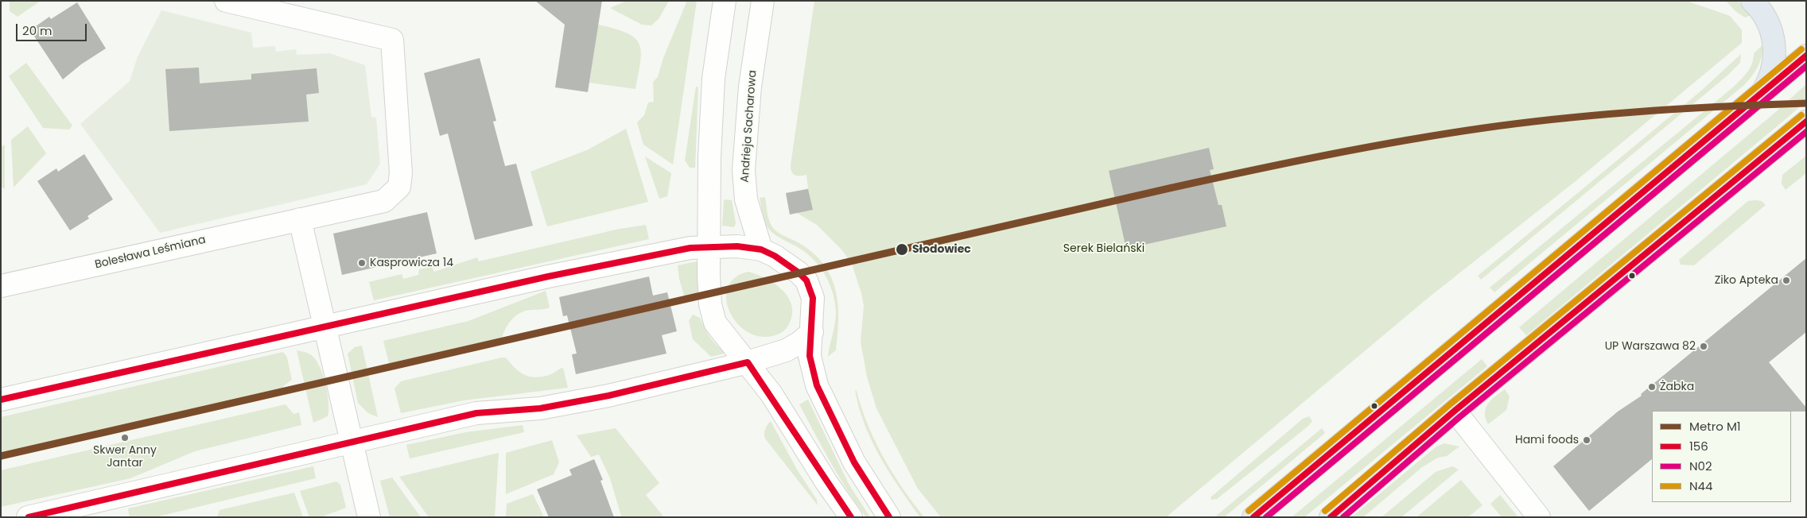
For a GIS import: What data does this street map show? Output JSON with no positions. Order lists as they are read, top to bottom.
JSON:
{
  "streets": {
    "street": ["Andrieja Sacharowa", "Bolesława Leśmiana"]
  },
  "parks": ["Serek Bielański"],
  "places": [
    "Słodowiec",
    "Kasprowicza 14",
    "Ziko Apteka",
    "UP Warszawa 82",
    "Żabka",
    "Skwer Anny Jantar",
    "Hami foods"
  ],
  "lines": [
    "transit line N44",
    "transit line 156",
    "transit line N02",
    "metro line M1"
  ],
  "legend": [
    "Metro M1",
    "156",
    "N02",
    "N44"
  ],
  "scale_bar": "20 m"
}
